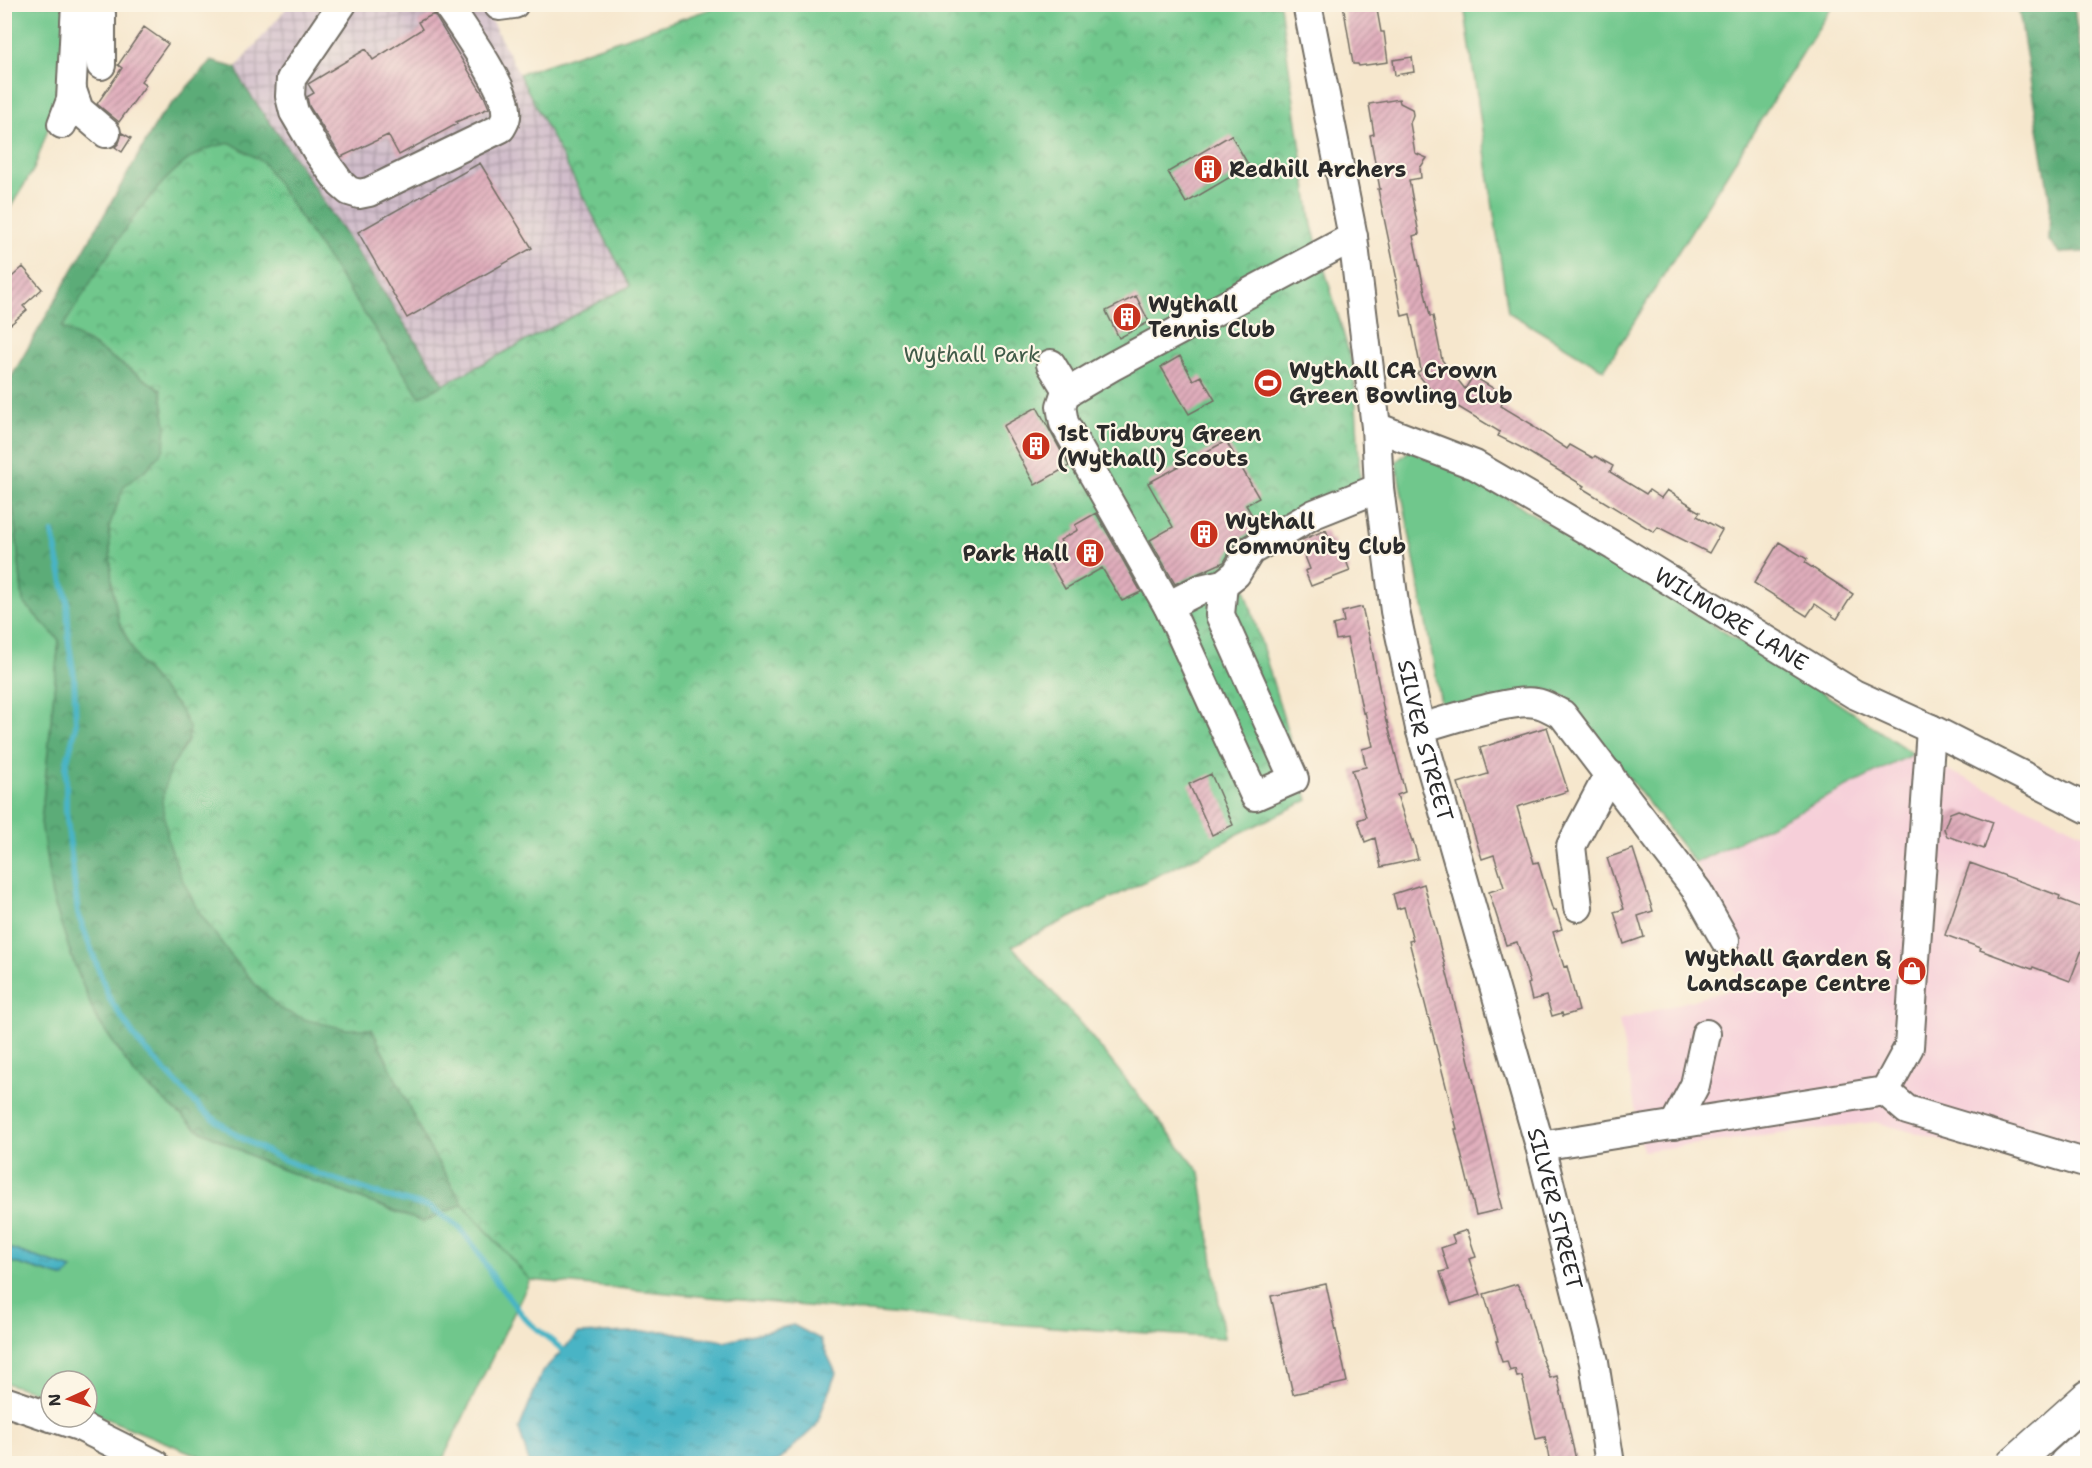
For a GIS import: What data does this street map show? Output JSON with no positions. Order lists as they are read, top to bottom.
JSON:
{
  "streets": {
    "street": ["WILMORE LANE", "SILVER STREET"]
  },
  "crossings": [
    ["WILMORE LANE", "SILVER STREET"]
  ],
  "parks": ["Wythall Park"],
  "places": {
    "building": [
      "Redhill Archers",
      "Wythall Tennis Club",
      "1st Tidbury Green (Wythall) Scouts",
      "Wythall Community Club",
      "Park Hall"
    ],
    "sports": ["Wythall CA Crown Green Bowling Club"],
    "shop": ["Wythall Garden & Landscape Centre"]
  },
  "north": "left"
}
